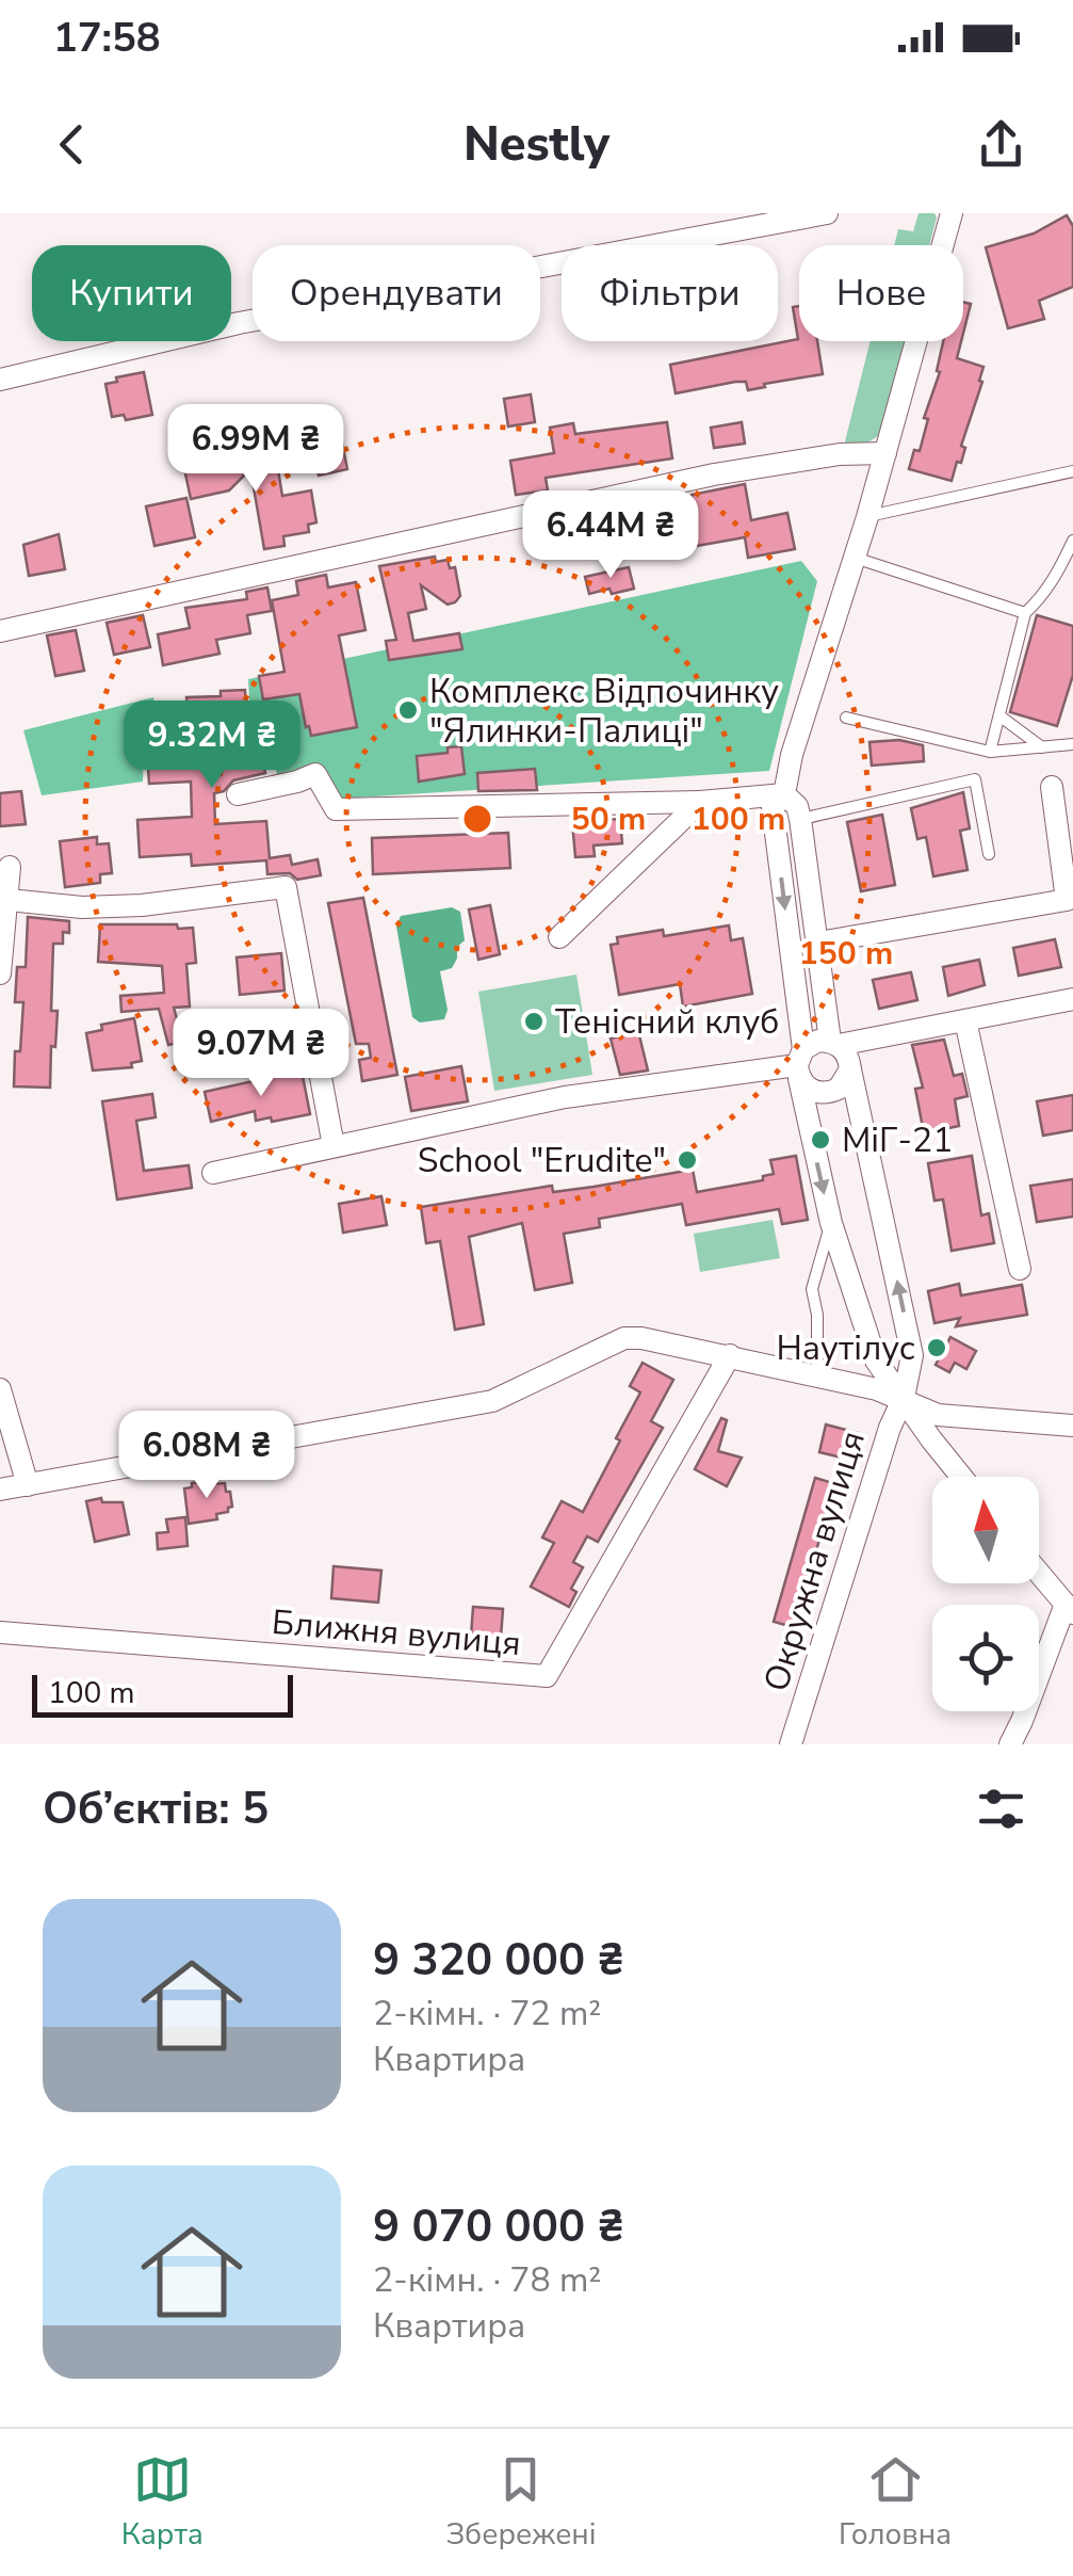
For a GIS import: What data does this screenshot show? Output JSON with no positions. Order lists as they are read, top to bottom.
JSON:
{
  "streets": {
    "street": ["Окружна вулиця", "Ближня вулиця"]
  },
  "places": [
    "Комплекс Відпочинку \"Ялинки-Палиці\"",
    "Тенісний клуб",
    "МіГ-21",
    "School \"Erudite\"",
    "Наутілус"
  ],
  "scale_bar": "100 m",
  "north": "top",
  "page": {
    "status": "17:58",
    "header": "Nestly",
    "chip": [
      "Купити",
      "Орендувати",
      "Фільтри",
      "Нове"
    ],
    "price": [
      "6.99M ₴",
      "6.44M ₴",
      "9.32M ₴",
      "9.07M ₴",
      "6.08M ₴"
    ],
    "scale": "100 m",
    "heading": "Об’єктів: 5",
    "list": [
      {
        "name": "9 320 000 ₴",
        "note": "2-кімн. · 72 m² · Квартира"
      },
      {
        "name": "9 070 000 ₴",
        "note": "2-кімн. · 78 m² · Квартира"
      }
    ],
    "tabs": ["Карта", "Збережені", "Головна"]
  },
  "rings": ["50 m", "100 m", "150 m"]
}
